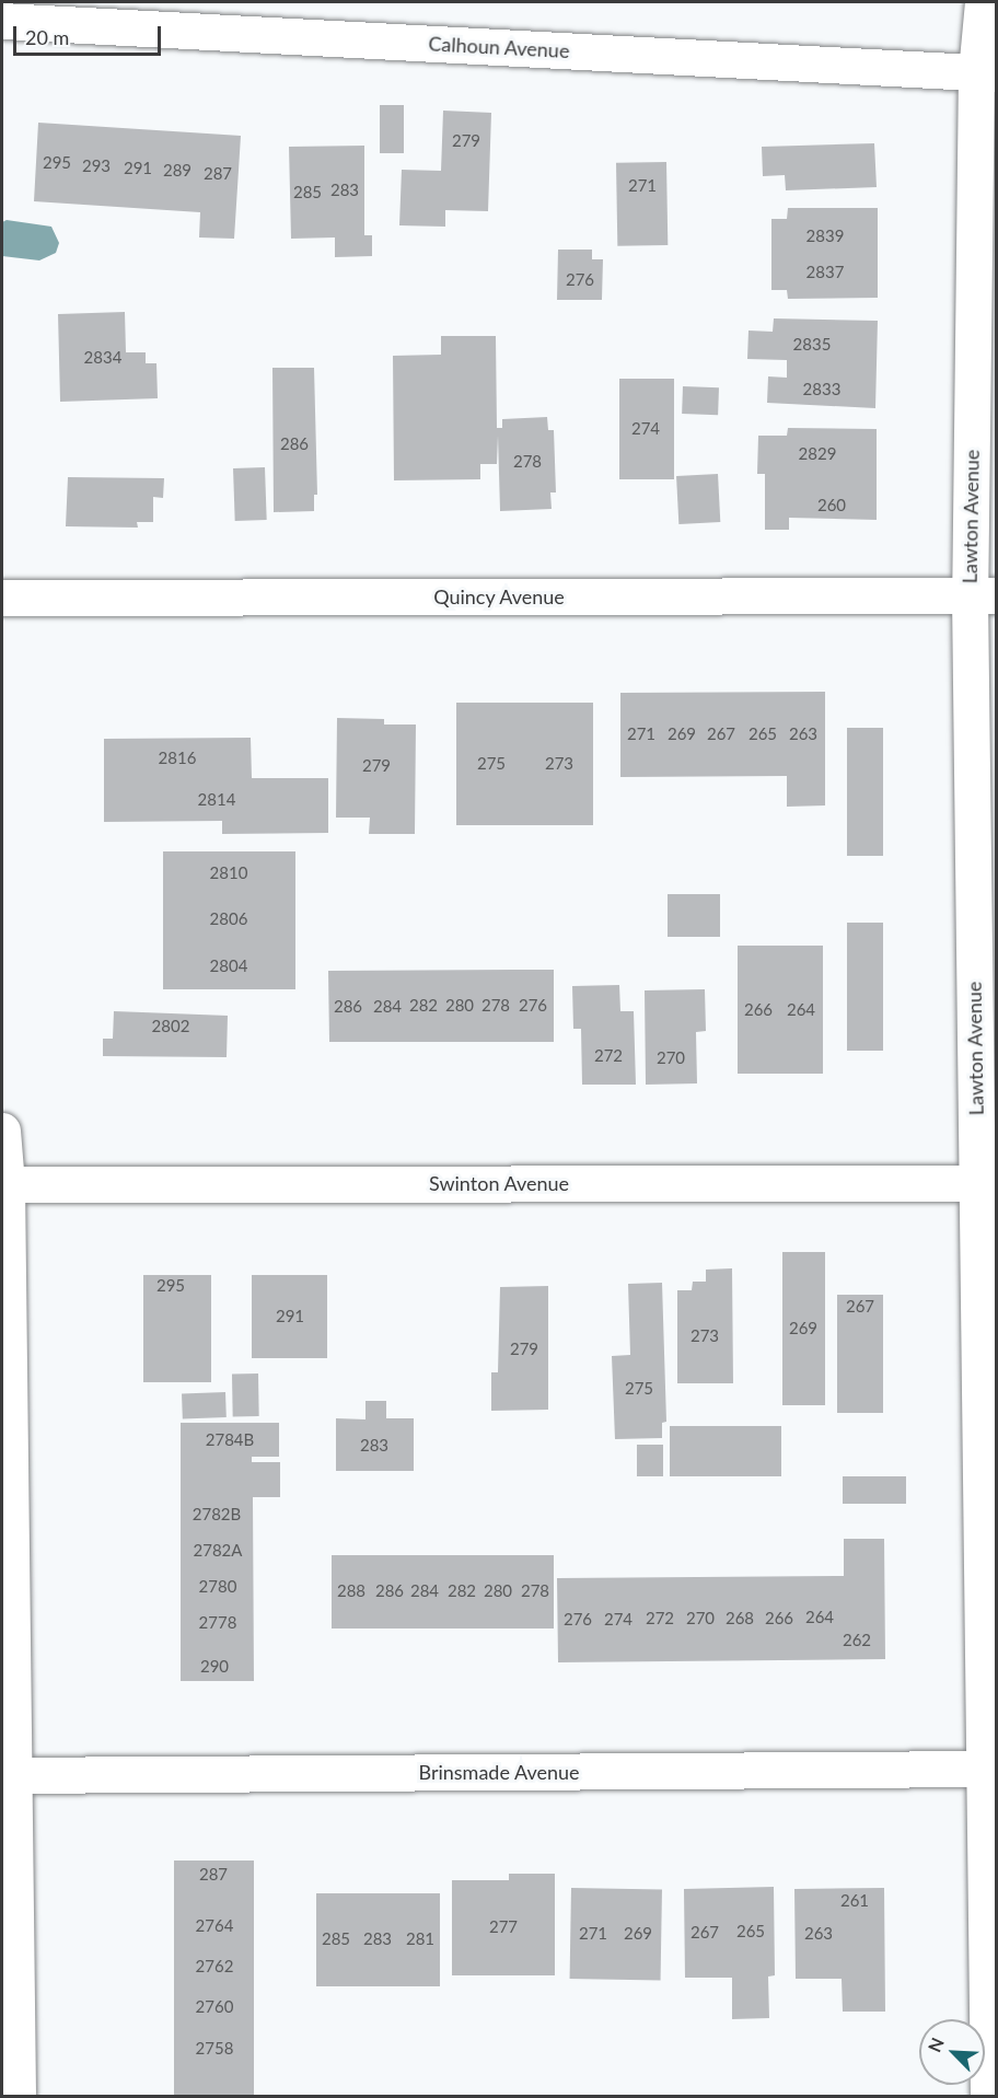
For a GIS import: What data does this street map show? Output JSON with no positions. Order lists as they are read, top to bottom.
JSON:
{
  "streets": {
    "street": [
      "Calhoun Avenue",
      "Lawton Avenue",
      "Quincy Avenue",
      "Swinton Avenue",
      "Brinsmade Avenue"
    ]
  },
  "crossings": [
    ["Calhoun Avenue", "Lawton Avenue"],
    ["Lawton Avenue", "Quincy Avenue"],
    ["Lawton Avenue", "Swinton Avenue"],
    ["Lawton Avenue", "Brinsmade Avenue"]
  ],
  "house_numbers": [
    "279",
    "295",
    "293",
    "291",
    "289",
    "287",
    "271",
    "283",
    "285",
    "2839",
    "2837",
    "276",
    "2835",
    "2834",
    "2833",
    "274",
    "286",
    "2829",
    "278",
    "260",
    "271",
    "269",
    "267",
    "265",
    "263",
    "2816",
    "275",
    "273",
    "279",
    "2814",
    "2810",
    "2806",
    "2804",
    "282",
    "280",
    "278",
    "276",
    "286",
    "284",
    "266",
    "264",
    "2802",
    "272",
    "270",
    "295",
    "267",
    "291",
    "269",
    "273",
    "279",
    "275",
    "2784B",
    "283",
    "2782B",
    "2782A",
    "2780",
    "288",
    "286",
    "284",
    "282",
    "280",
    "278",
    "264",
    "272",
    "270",
    "268",
    "266",
    "276",
    "274",
    "2778",
    "262",
    "290",
    "287",
    "261",
    "2764",
    "277",
    "265",
    "267",
    "271",
    "269",
    "263",
    "285",
    "283",
    "281",
    "2762",
    "2760",
    "2758"
  ],
  "scale_bar": "20 m",
  "north": "top left"
}
